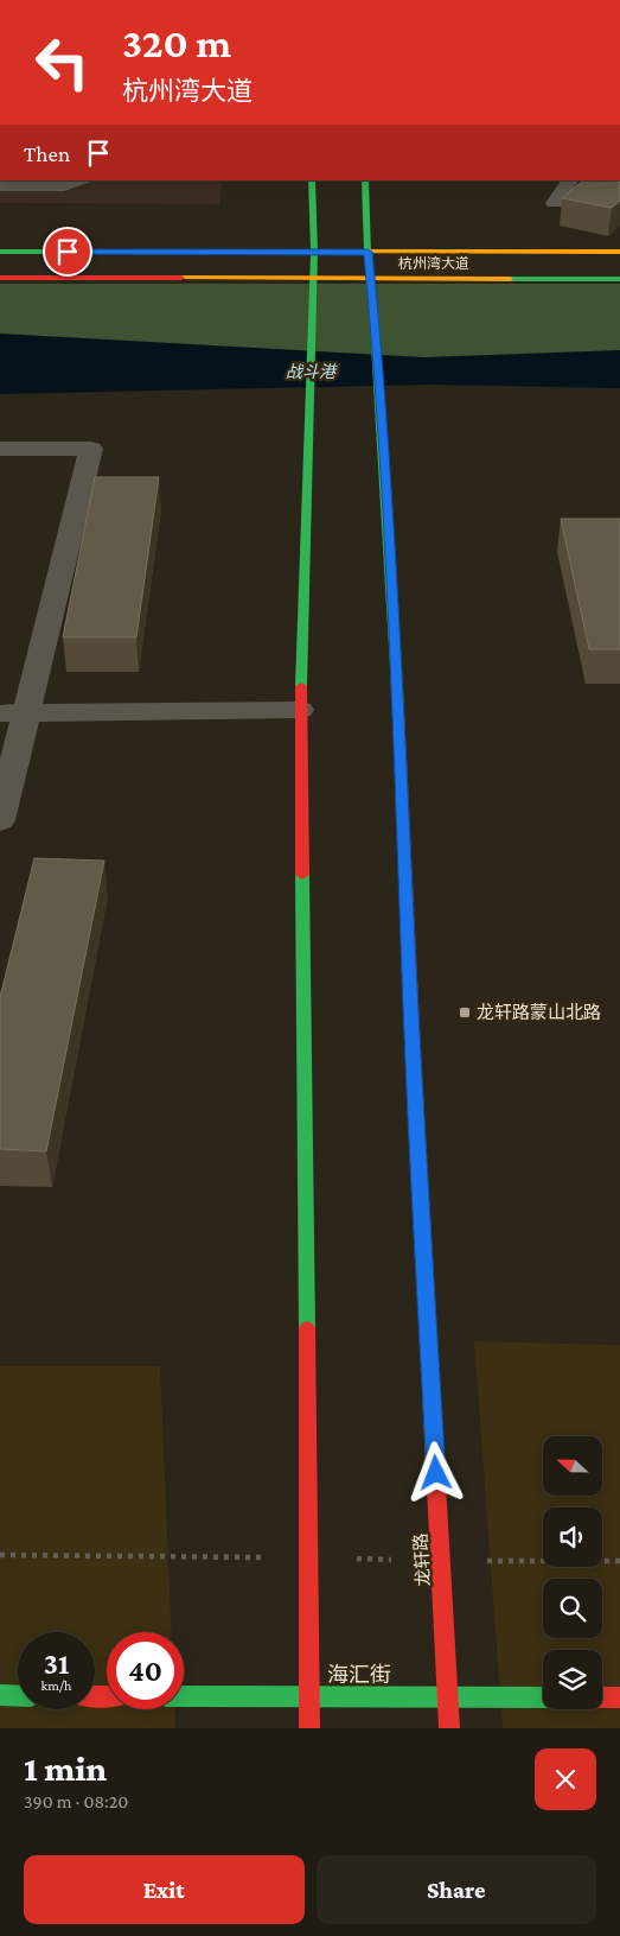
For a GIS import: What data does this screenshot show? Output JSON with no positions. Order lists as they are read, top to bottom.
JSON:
{
  "streets": {
    "street": ["杭州湾大道", "龙轩路", "海汇街"]
  },
  "crossings": [
    ["杭州湾大道", "龙轩路"],
    ["龙轩路", "海汇街"]
  ],
  "water": ["战斗港"],
  "places": {
    "transit": ["龙轩路蒙山北路"]
  },
  "north": "left",
  "page": {
    "turn": ["320 m", "杭州湾大道"],
    "then": "Then",
    "speed": "31 km/h",
    "limit": "40",
    "heading": ["1 min", "390 m · 08:20"],
    "buttons": ["Exit", "Share"]
  }
}
